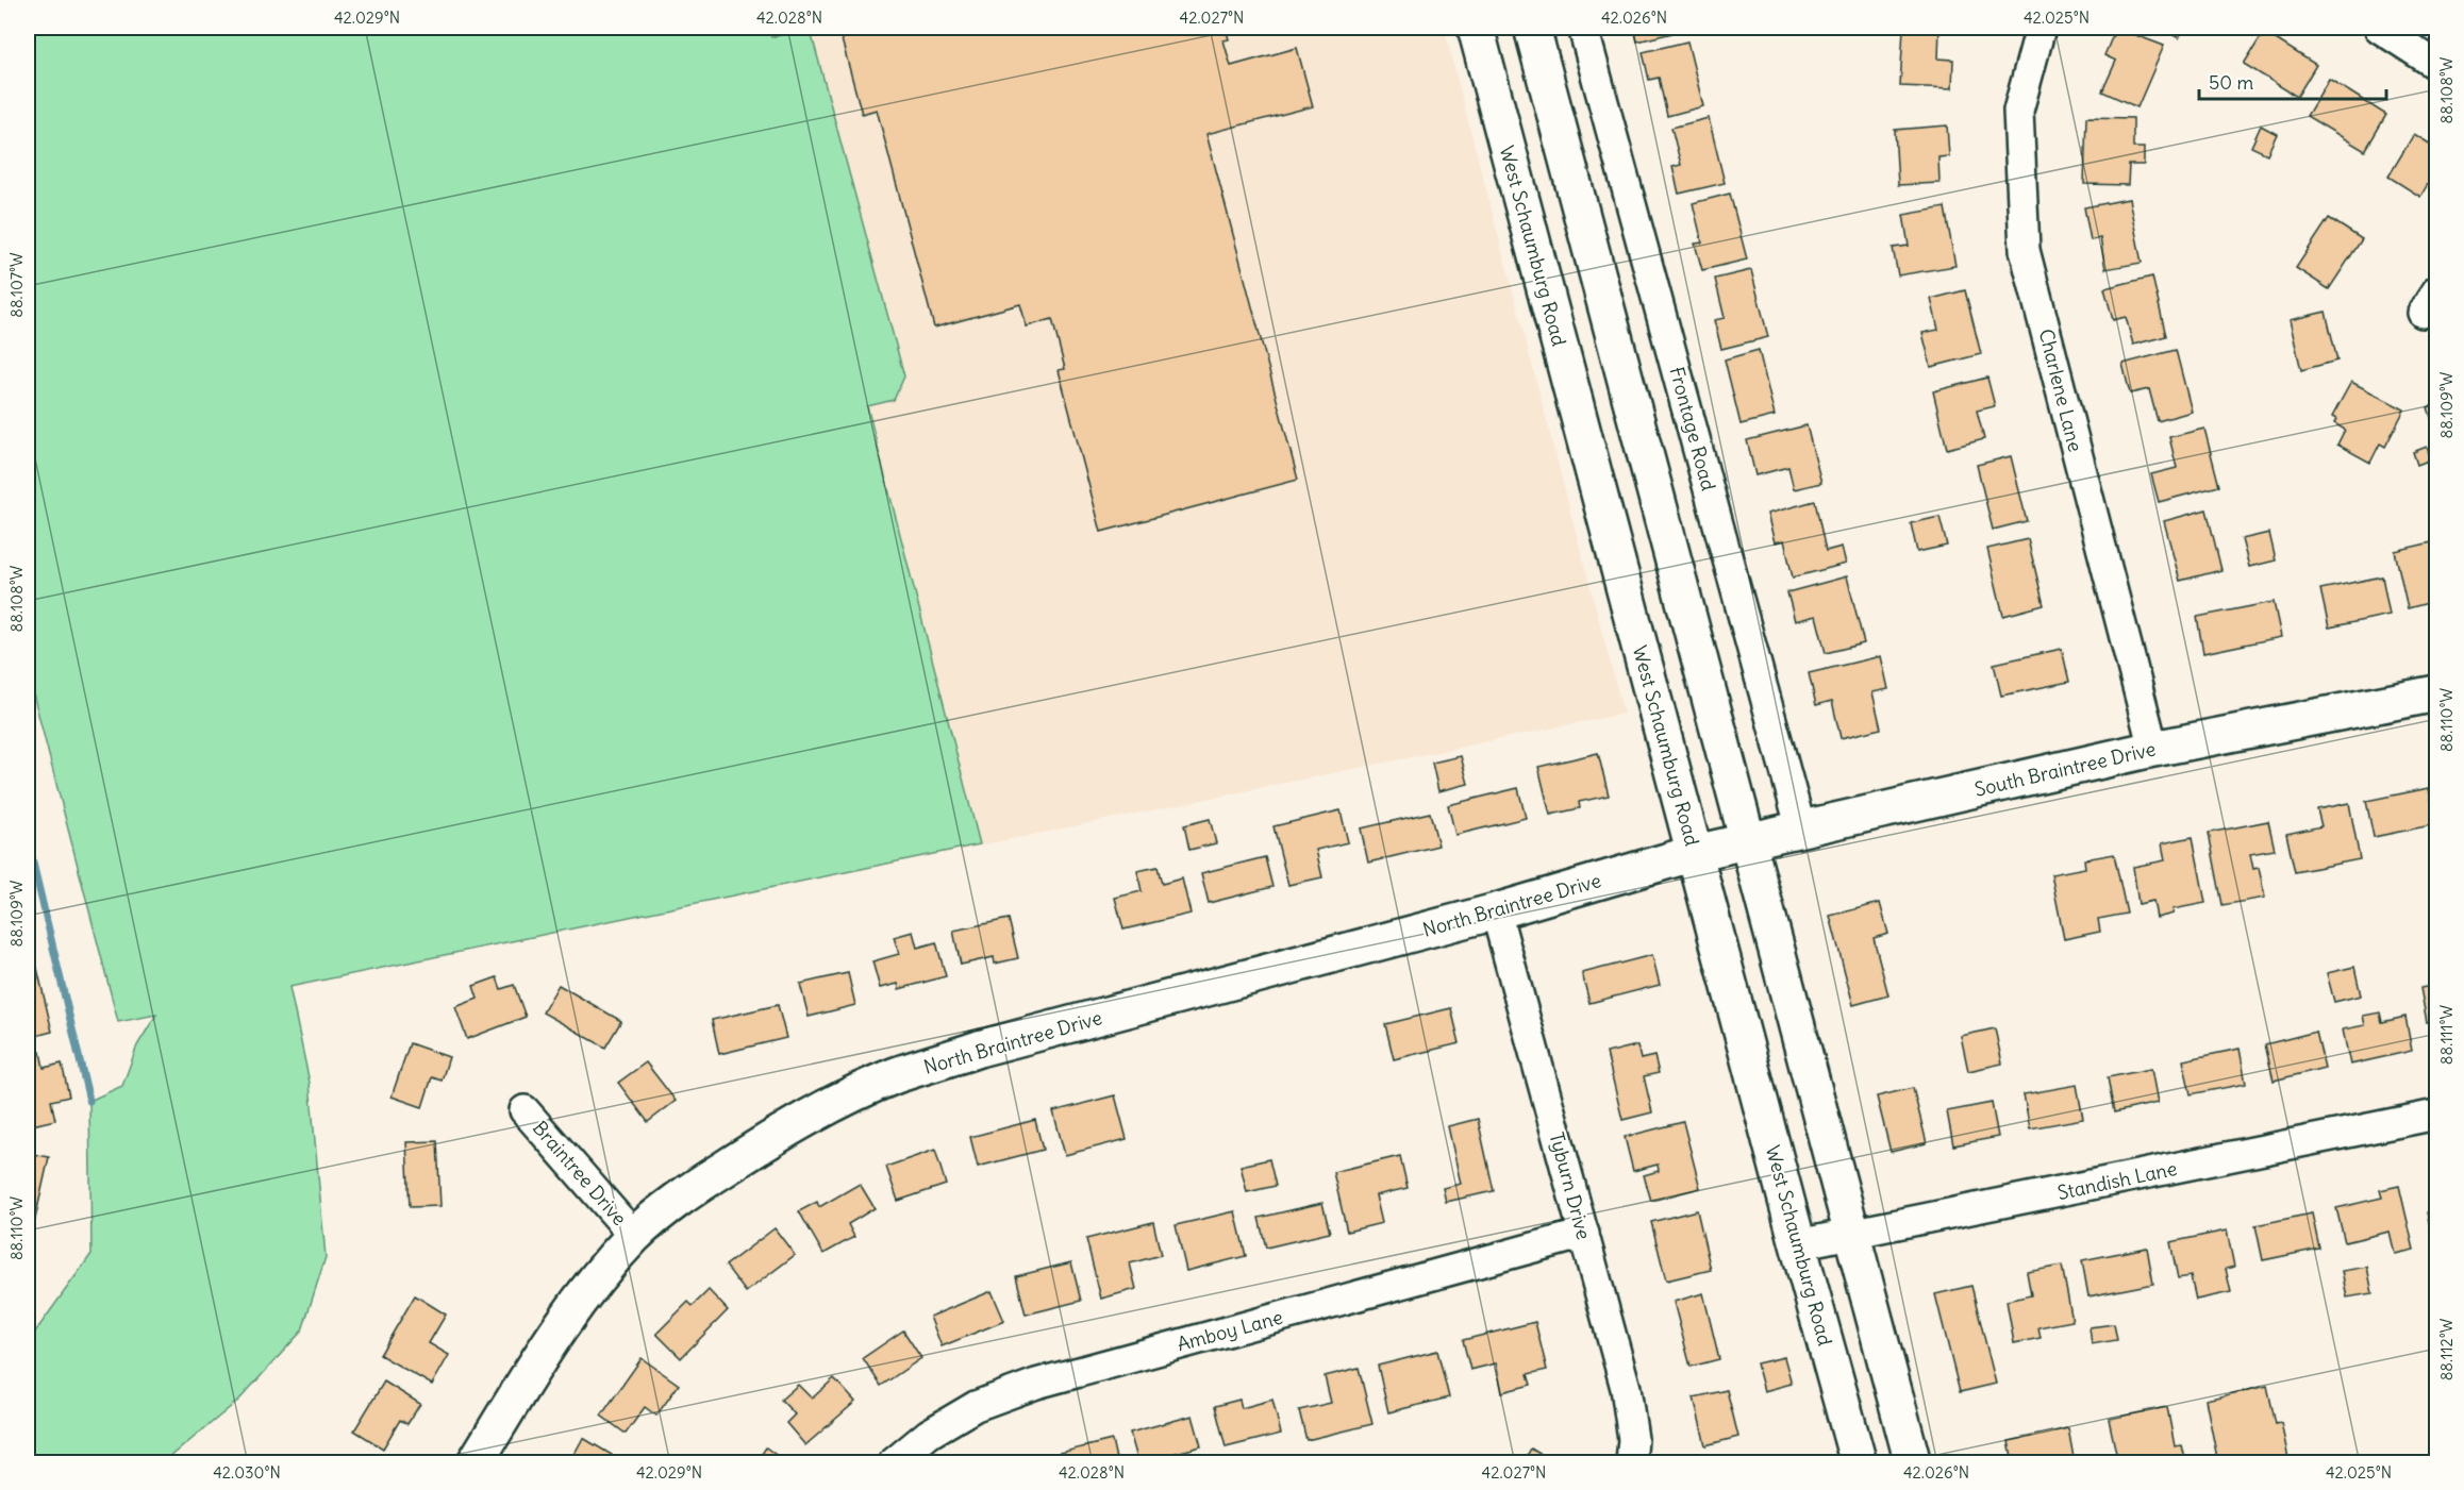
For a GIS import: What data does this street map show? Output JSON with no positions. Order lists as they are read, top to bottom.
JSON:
{
  "streets": {
    "main road": ["West Schaumburg Road", "South Braintree Drive", "North Braintree Drive"],
    "street": [
      "Charlene Lane",
      "Frontage Road",
      "Braintree Drive",
      "Standish Lane",
      "Tyburn Drive",
      "Amboy Lane"
    ]
  },
  "crossings": [
    ["West Schaumburg Road", "South Braintree Drive"],
    ["West Schaumburg Road", "North Braintree Drive"],
    ["West Schaumburg Road", "Standish Lane"],
    ["Charlene Lane", "South Braintree Drive"],
    ["Frontage Road", "South Braintree Drive"],
    ["South Braintree Drive", "North Braintree Drive"],
    ["North Braintree Drive", "Braintree Drive"],
    ["North Braintree Drive", "Tyburn Drive"],
    ["Tyburn Drive", "Amboy Lane"]
  ],
  "scale_bar": "50 m",
  "coordinates": [
    "42.029°N",
    "42.028°N",
    "42.027°N",
    "42.026°N",
    "42.025°N",
    "88.108°W",
    "88.107°W",
    "88.109°W",
    "88.110°W",
    "88.111°W",
    "88.112°W",
    "42.030°N"
  ]
}
